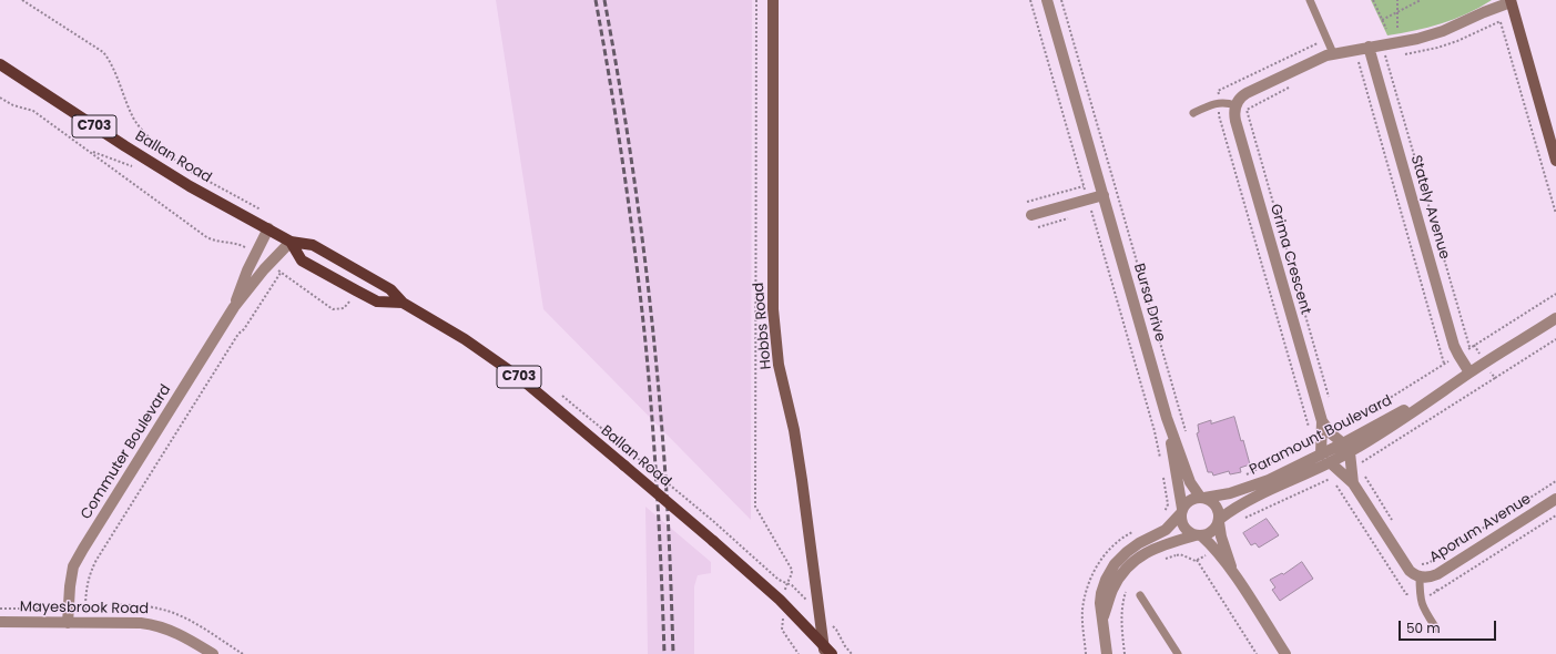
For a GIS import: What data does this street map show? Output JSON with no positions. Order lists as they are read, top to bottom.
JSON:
{
  "streets": {
    "main road": ["C703", "Ballan Road"],
    "street": [
      "Stately Avenue",
      "Grima Crescent",
      "Bursa Drive",
      "Hobbs Road",
      "Paramount Boulevard",
      "Commuter Boulevard",
      "Aporum Avenue",
      "Mayesbrook Road"
    ]
  },
  "crossings": [
    ["Ballan Road", "Hobbs Road"],
    ["Ballan Road", "Commuter Boulevard"],
    ["Stately Avenue", "Paramount Boulevard"],
    ["Grima Crescent", "Paramount Boulevard"],
    ["Grima Crescent", "Aporum Avenue"],
    ["Bursa Drive", "Paramount Boulevard"],
    ["Paramount Boulevard", "Aporum Avenue"],
    ["Commuter Boulevard", "Mayesbrook Road"]
  ],
  "scale_bar": "50 m"
}
